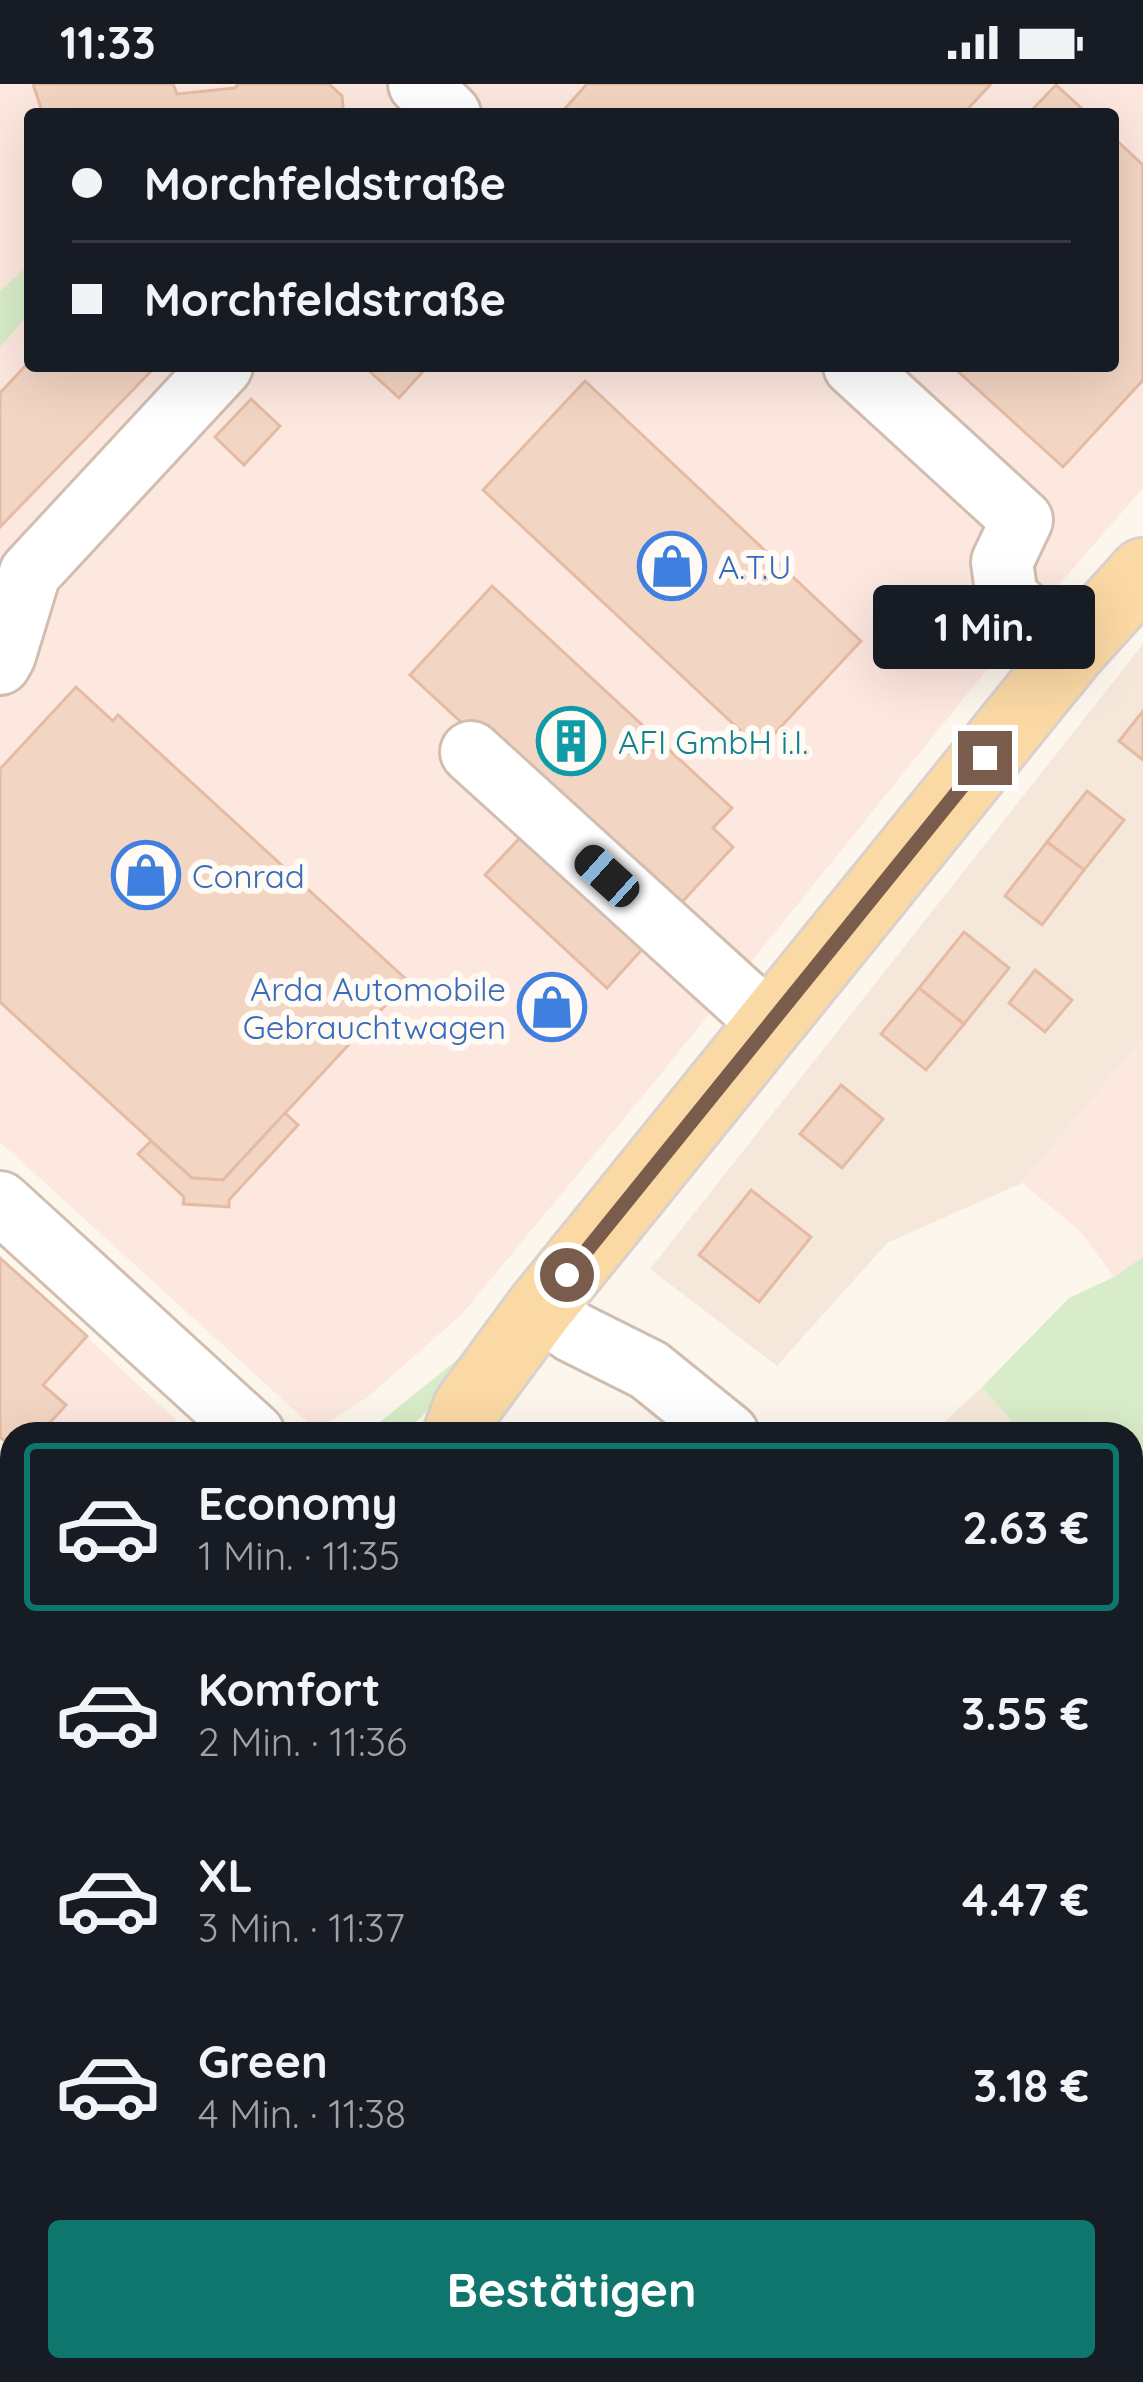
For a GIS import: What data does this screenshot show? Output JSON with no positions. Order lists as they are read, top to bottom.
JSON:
{
  "places": {
    "shop": ["A.T.U", "Conrad", "Arda Automobile Gebrauchtwagen"],
    "building": ["AFI GmbH i.I."]
  },
  "page": {
    "status": "11:33",
    "banner": ["Morchfeldstraße", "Morchfeldstraße"],
    "bubble": "1 Min.",
    "list": [
      {
        "name": "Economy",
        "note": "1 Min. · 11:35",
        "value": "2.63 €"
      },
      {
        "name": "Komfort",
        "note": "2 Min. · 11:36",
        "value": "3.55 €"
      },
      {
        "name": "XL",
        "note": "3 Min. · 11:37",
        "value": "4.47 €"
      },
      {
        "name": "Green",
        "note": "4 Min. · 11:38",
        "value": "3.18 €"
      }
    ],
    "buttons": "Bestätigen"
  }
}
